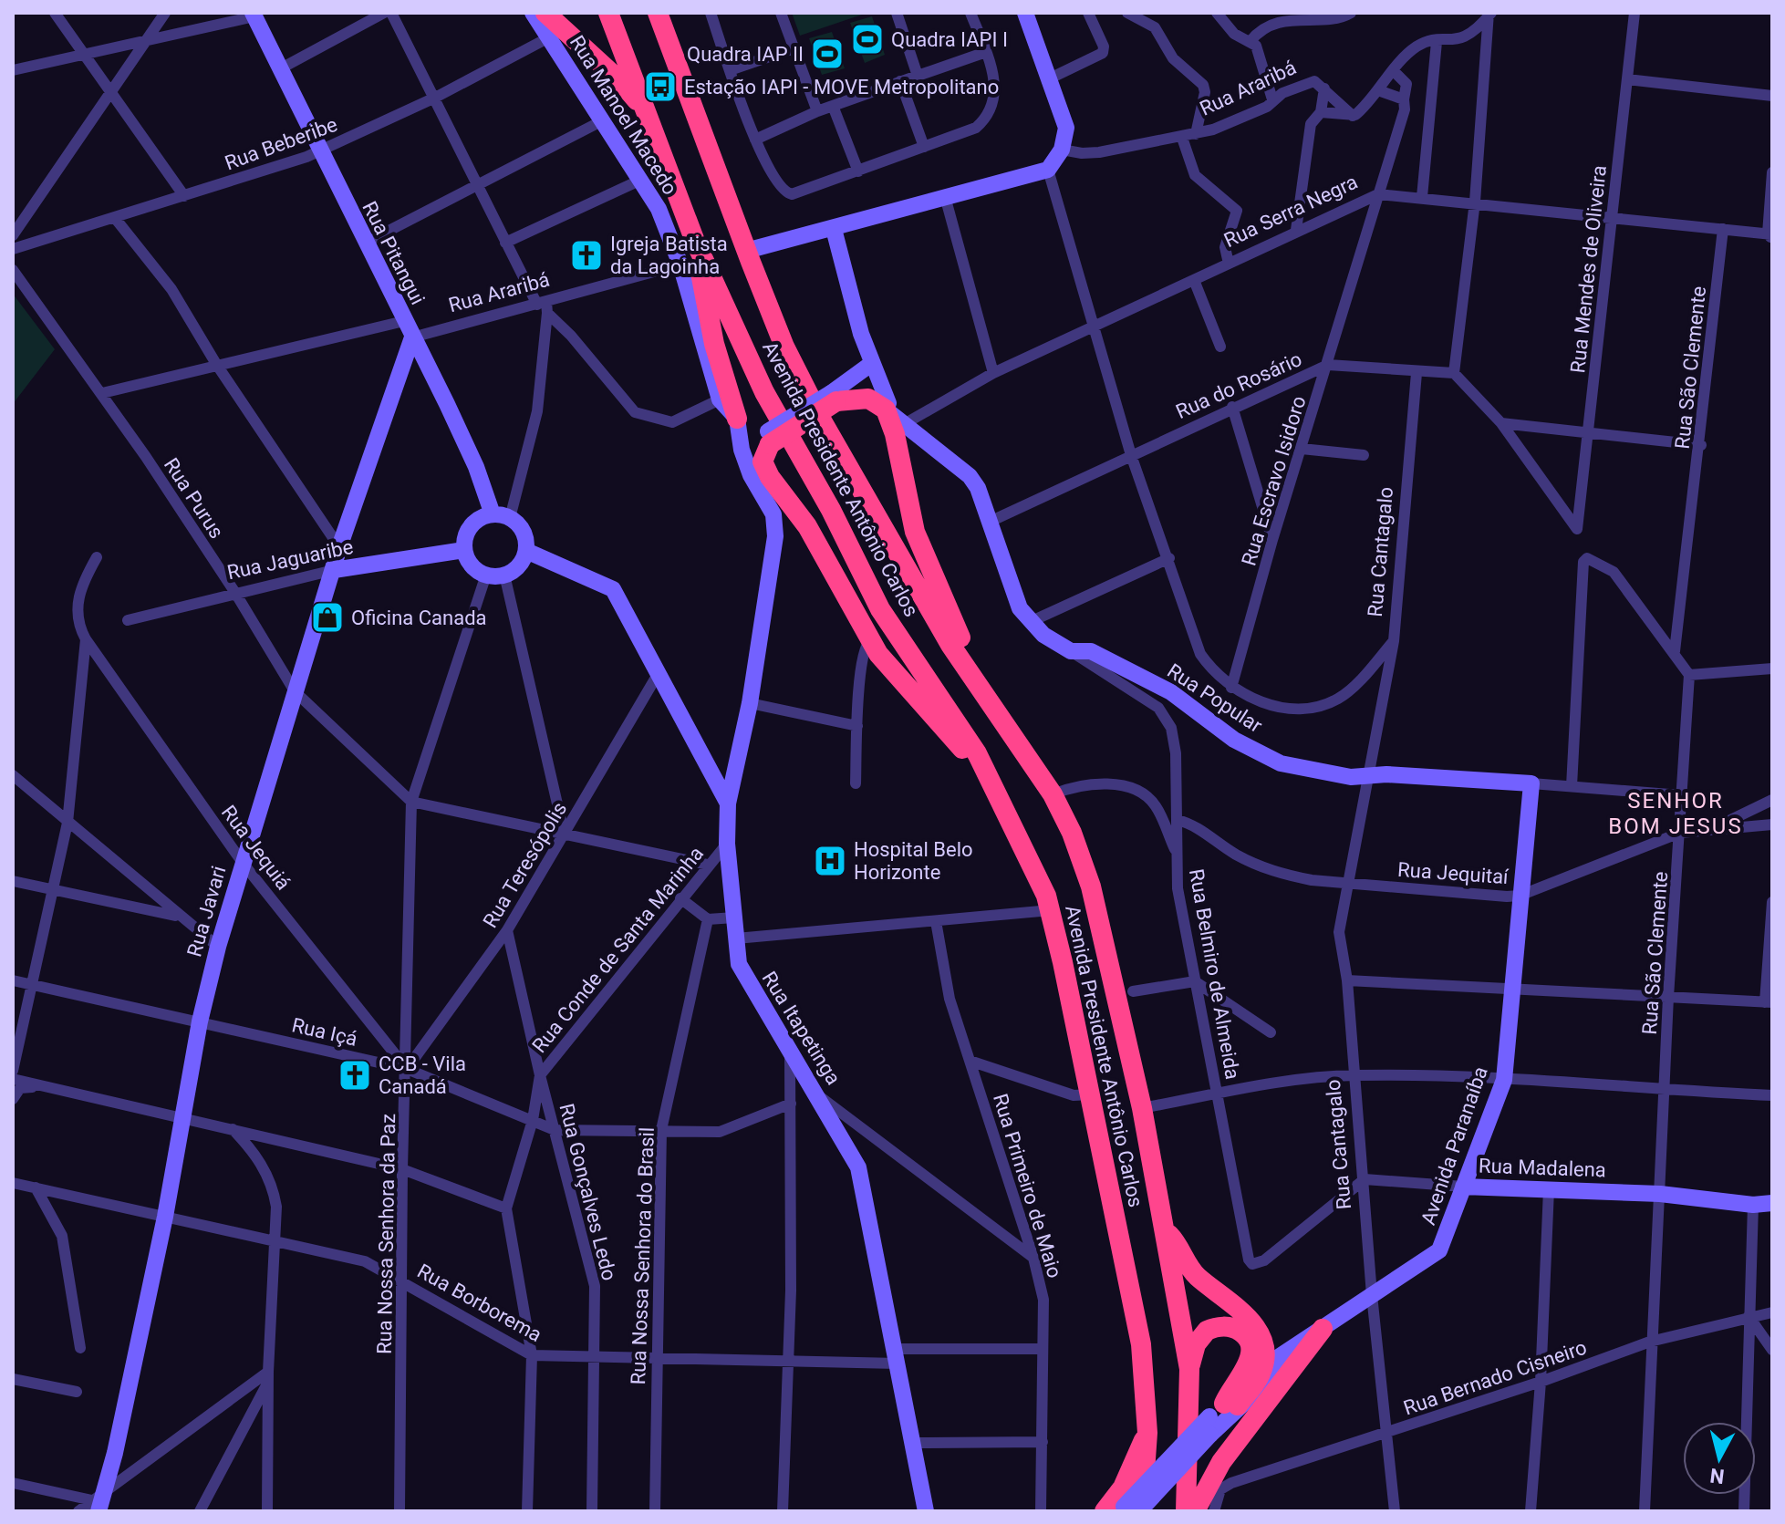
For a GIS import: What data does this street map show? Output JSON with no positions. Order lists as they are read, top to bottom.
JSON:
{
  "streets": {
    "highway": ["Avenida Presidente Antônio Carlos"],
    "street": [
      "Rua Araribá",
      "Rua Manoel Macedo",
      "Rua Beberibe",
      "Rua Serra Negra",
      "Rua Pitangui",
      "Rua Mendes de Oliveira",
      "Rua São Clemente",
      "Rua do Rosário",
      "Rua Escravo Isidoro",
      "Rua Purus",
      "Rua Cantagalo",
      "Rua Jaguaribe",
      "Rua Popular",
      "Rua Jequiá",
      "Rua Teresópolis",
      "Rua Jequitaí",
      "Rua Javari",
      "Rua Conde de Santa Marinha",
      "Rua Belmiro de Almeida",
      "Rua Itapetinga",
      "Rua Içá",
      "Avenida Paranaíba",
      "Rua Madalena",
      "Rua Primeiro de Maio",
      "Rua Gonçalves Ledo",
      "Rua Nossa Senhora da Paz",
      "Rua Nossa Senhora do Brasil",
      "Rua Borborema",
      "Rua Bernado Cisneiro"
    ]
  },
  "crossings": [
    ["Rua Araribá", "Rua Manoel Macedo"],
    ["Rua Araribá", "Rua Pitangui"],
    ["Rua Araribá", "Rua Javari"],
    ["Rua Manoel Macedo", "Rua Beberibe"],
    ["Rua Beberibe", "Rua Pitangui"],
    ["Rua Serra Negra", "Rua Mendes de Oliveira"],
    ["Rua Serra Negra", "Rua São Clemente"],
    ["Rua Serra Negra", "Rua Escravo Isidoro"],
    ["Rua Serra Negra", "Rua Popular"],
    ["Rua Pitangui", "Rua Jaguaribe"],
    ["Rua Pitangui", "Rua Javari"],
    ["Rua Pitangui", "Rua Itapetinga"],
    ["Rua Pitangui", "Rua Nossa Senhora da Paz"],
    ["Rua São Clemente", "Rua Jequitaí"],
    ["Rua São Clemente", "Rua Madalena"],
    ["Rua São Clemente", "Rua Bernado Cisneiro"],
    ["Rua do Rosário", "Rua Escravo Isidoro"],
    ["Rua do Rosário", "Rua Cantagalo"],
    ["Rua do Rosário", "Rua Popular"],
    ["Avenida Presidente Antônio Carlos", "Avenida Paranaíba"],
    ["Rua Purus", "Rua Jaguaribe"],
    ["Rua Purus", "Rua Javari"],
    ["Rua Purus", "Rua Nossa Senhora da Paz"],
    ["Rua Cantagalo", "Rua Popular"],
    ["Rua Cantagalo", "Rua Jequitaí"],
    ["Rua Cantagalo", "Rua Belmiro de Almeida"],
    ["Rua Cantagalo", "Avenida Paranaíba"],
    ["Rua Cantagalo", "Rua Madalena"],
    ["Rua Cantagalo", "Rua Bernado Cisneiro"],
    ["Rua Jaguaribe", "Rua Javari"],
    ["Rua Jaguaribe", "Rua Itapetinga"],
    ["Rua Jaguaribe", "Rua Nossa Senhora da Paz"],
    ["Rua Popular", "Rua Belmiro de Almeida"],
    ["Rua Jequiá", "Rua Teresópolis"],
    ["Rua Jequiá", "Rua Javari"],
    ["Rua Jequiá", "Rua Içá"],
    ["Rua Jequiá", "Rua Nossa Senhora da Paz"],
    ["Rua Teresópolis", "Rua Itapetinga"],
    ["Rua Teresópolis", "Rua Içá"],
    ["Rua Teresópolis", "Rua Gonçalves Ledo"],
    ["Rua Teresópolis", "Rua Nossa Senhora da Paz"],
    ["Rua Jequitaí", "Rua Belmiro de Almeida"],
    ["Rua Jequitaí", "Avenida Paranaíba"],
    ["Rua Javari", "Rua Içá"],
    ["Rua Javari", "Rua Borborema"],
    ["Rua Conde de Santa Marinha", "Rua Itapetinga"],
    ["Rua Conde de Santa Marinha", "Rua Içá"],
    ["Rua Conde de Santa Marinha", "Rua Gonçalves Ledo"],
    ["Rua Conde de Santa Marinha", "Rua Borborema"],
    ["Rua Belmiro de Almeida", "Rua Madalena"],
    ["Rua Itapetinga", "Rua Nossa Senhora da Paz"],
    ["Rua Itapetinga", "Rua Borborema"],
    ["Rua Içá", "Rua Gonçalves Ledo"],
    ["Rua Içá", "Rua Nossa Senhora da Paz"],
    ["Rua Içá", "Rua Nossa Senhora do Brasil"],
    ["Avenida Paranaíba", "Rua Madalena"],
    ["Rua Primeiro de Maio", "Rua Borborema"],
    ["Rua Gonçalves Ledo", "Rua Borborema"],
    ["Rua Nossa Senhora da Paz", "Rua Borborema"],
    ["Rua Nossa Senhora do Brasil", "Rua Borborema"]
  ],
  "districts": ["SENHOR BOM JESUS"],
  "places": {
    "sports": ["Quadra IAPI I", "Quadra IAP II"],
    "bus stop": ["Estação IAPI - MOVE Metropolitano"],
    "church": ["Igreja Batista da Lagoinha", "CCB - Vila Canadá"],
    "shop": ["Oficina Canada"],
    "hospital": ["Hospital Belo Horizonte"]
  },
  "north": "bottom"
}
